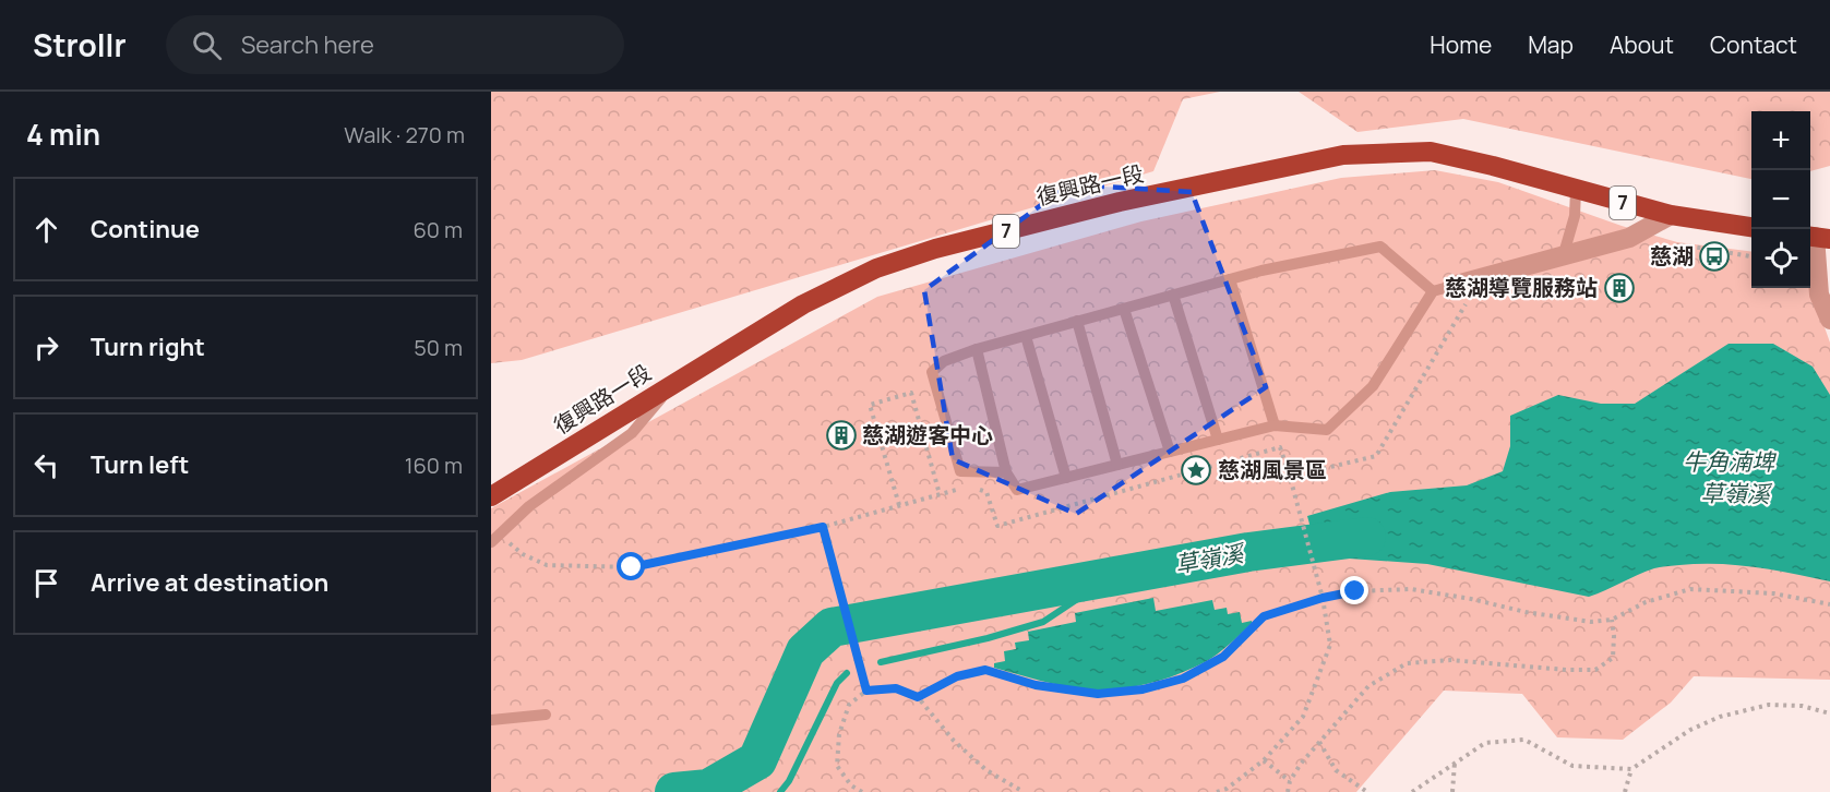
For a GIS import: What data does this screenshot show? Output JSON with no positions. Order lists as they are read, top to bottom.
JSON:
{
  "streets": {
    "main road": ["復興路一段", "7"]
  },
  "water": ["牛角湳埤", "草嶺溪"],
  "places": {
    "bus stop": ["慈湖"],
    "building": ["慈湖導覽服務站", "慈湖遊客中心"],
    "place": ["慈湖風景區"]
  },
  "page": {
    "header": "Strollr",
    "search": "Search here",
    "nav": [
      "Home",
      "Map",
      "About",
      "Contact"
    ],
    "heading": ["4 min", "Walk · 270 m"],
    "map_buttons": ["+", "−"],
    "list": [
      ["Continue", "60 m"],
      ["Turn right", "50 m"],
      ["Turn left", "160 m"],
      "Arrive at destination"
    ]
  }
}
